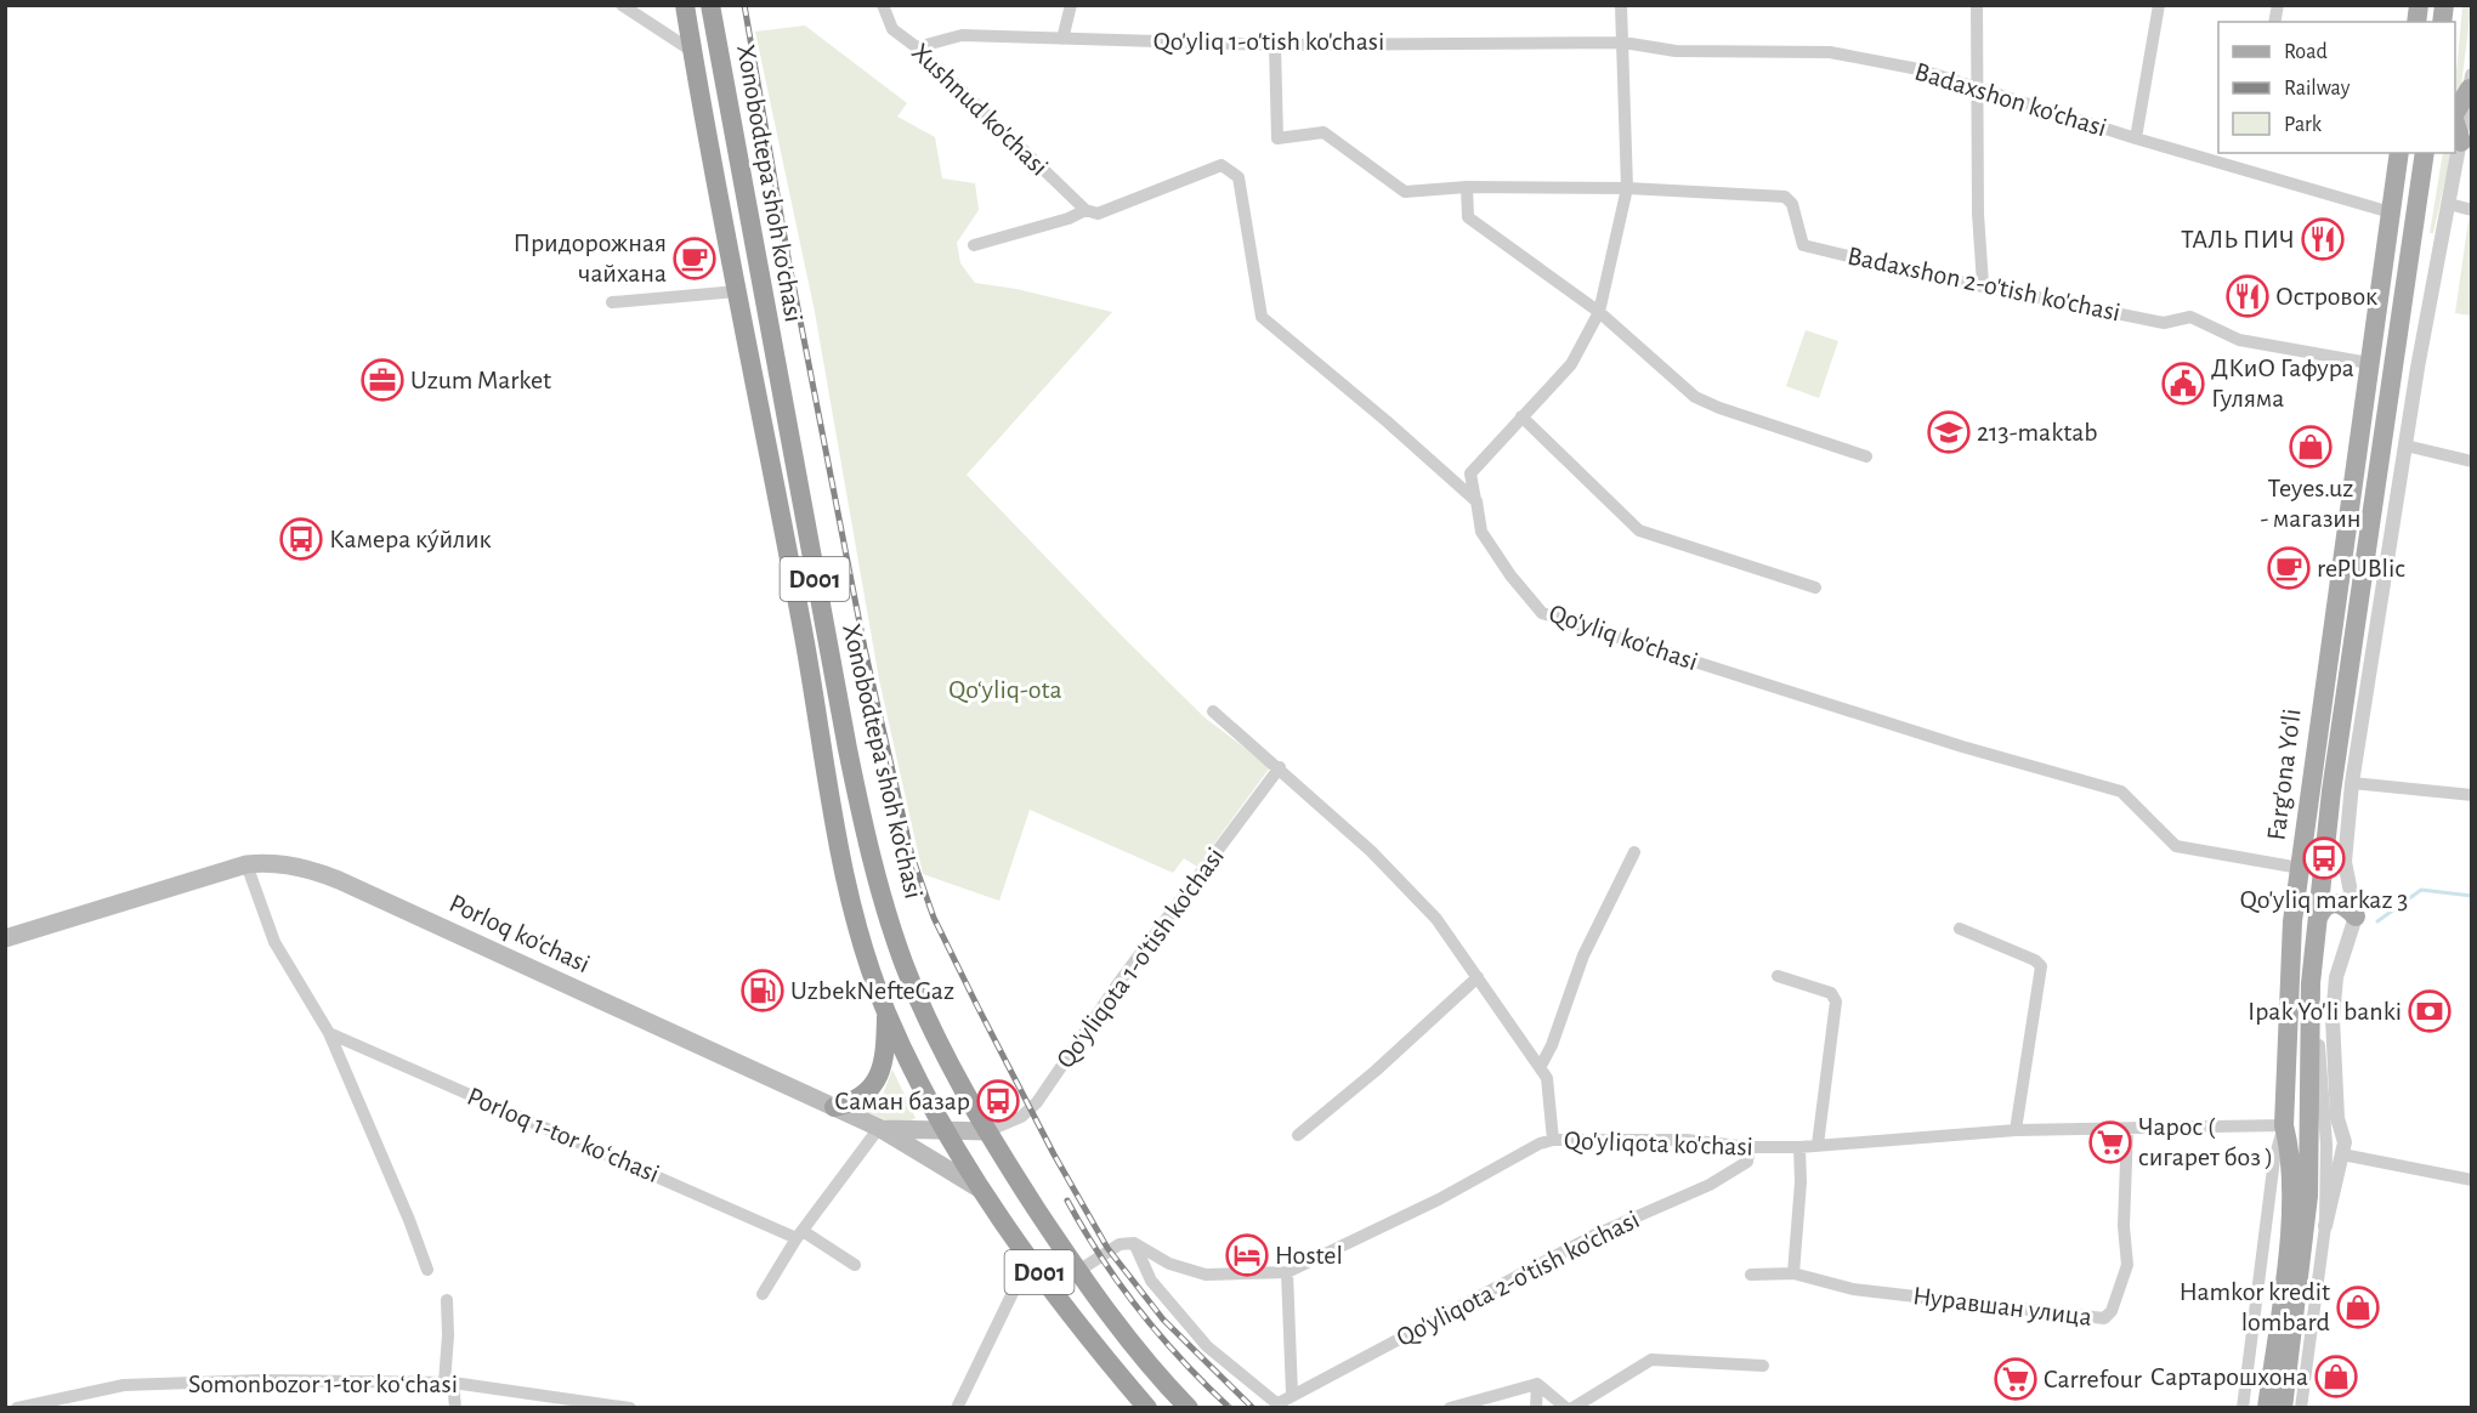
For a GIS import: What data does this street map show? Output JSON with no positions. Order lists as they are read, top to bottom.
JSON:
{
  "streets": {
    "highway": ["Xonobodtepa shoh ko'chasi", "D001"],
    "main road": ["Farg'ona Yo'li", "Porloq ko'chasi"],
    "street": [
      "Qo'yliq 1-o'tish ko'chasi",
      "Badaxshon ko'chasi",
      "Xushnud ko'chasi",
      "Badaxshon 2-o'tish ko'chasi",
      "Qo'yliq ko'chasi",
      "Qo'yliqota 1-o'tish ko'chasi",
      "Porloq 1-tor koʻchasi",
      "Qo'yliqota ko'chasi",
      "Qo'yliqota 2-o'tish ko'chasi",
      "Нуравшан улица",
      "Somonbozor 1-tor koʻchasi"
    ]
  },
  "crossings": [
    ["Qo'yliq 1-o'tish ko'chasi", "Badaxshon ko'chasi"],
    ["Qo'yliq 1-o'tish ko'chasi", "Xushnud ko'chasi"],
    ["Badaxshon ko'chasi", "Farg'ona Yo'li"],
    ["Xonobodtepa shoh ko'chasi", "Porloq ko'chasi"],
    ["Xonobodtepa shoh ko'chasi", "Qo'yliqota 1-o'tish ko'chasi"],
    ["Badaxshon 2-o'tish ko'chasi", "Farg'ona Yo'li"],
    ["Qo'yliq ko'chasi", "Farg'ona Yo'li"],
    ["Farg'ona Yo'li", "Qo'yliqota ko'chasi"],
    ["Qo'yliqota ko'chasi", "Qo'yliqota 2-o'tish ko'chasi"],
    ["Qo'yliqota ko'chasi", "Нуравшан улица"]
  ],
  "parks": ["Qo‘yliq-ota"],
  "places": {
    "restaurant": ["ТАЛЬ ПИЧ", "Островок"],
    "cafe": ["Придорожная чайхана", "rePUBlic"],
    "office": ["Uzum Market"],
    "public building": ["ДКиО Гафура Гуляма"],
    "school or university": ["213-maktab"],
    "shop": ["Teyes.uz - магазин", "Hamkor kredit lombard", "Сартарошхона"],
    "bus stop": ["Камера ку́йлик", "Qo'yliq markaz 3", "Саман базар"],
    "fuel station": ["UzbekNefteGaz"],
    "bank": ["Ipak Yo'li banki"],
    "supermarket": ["Чарос ( сигарет боз )", "Carrefour"],
    "hotel": ["Hostel"]
  },
  "legend": ["Road", "Railway", "Park"]
}
